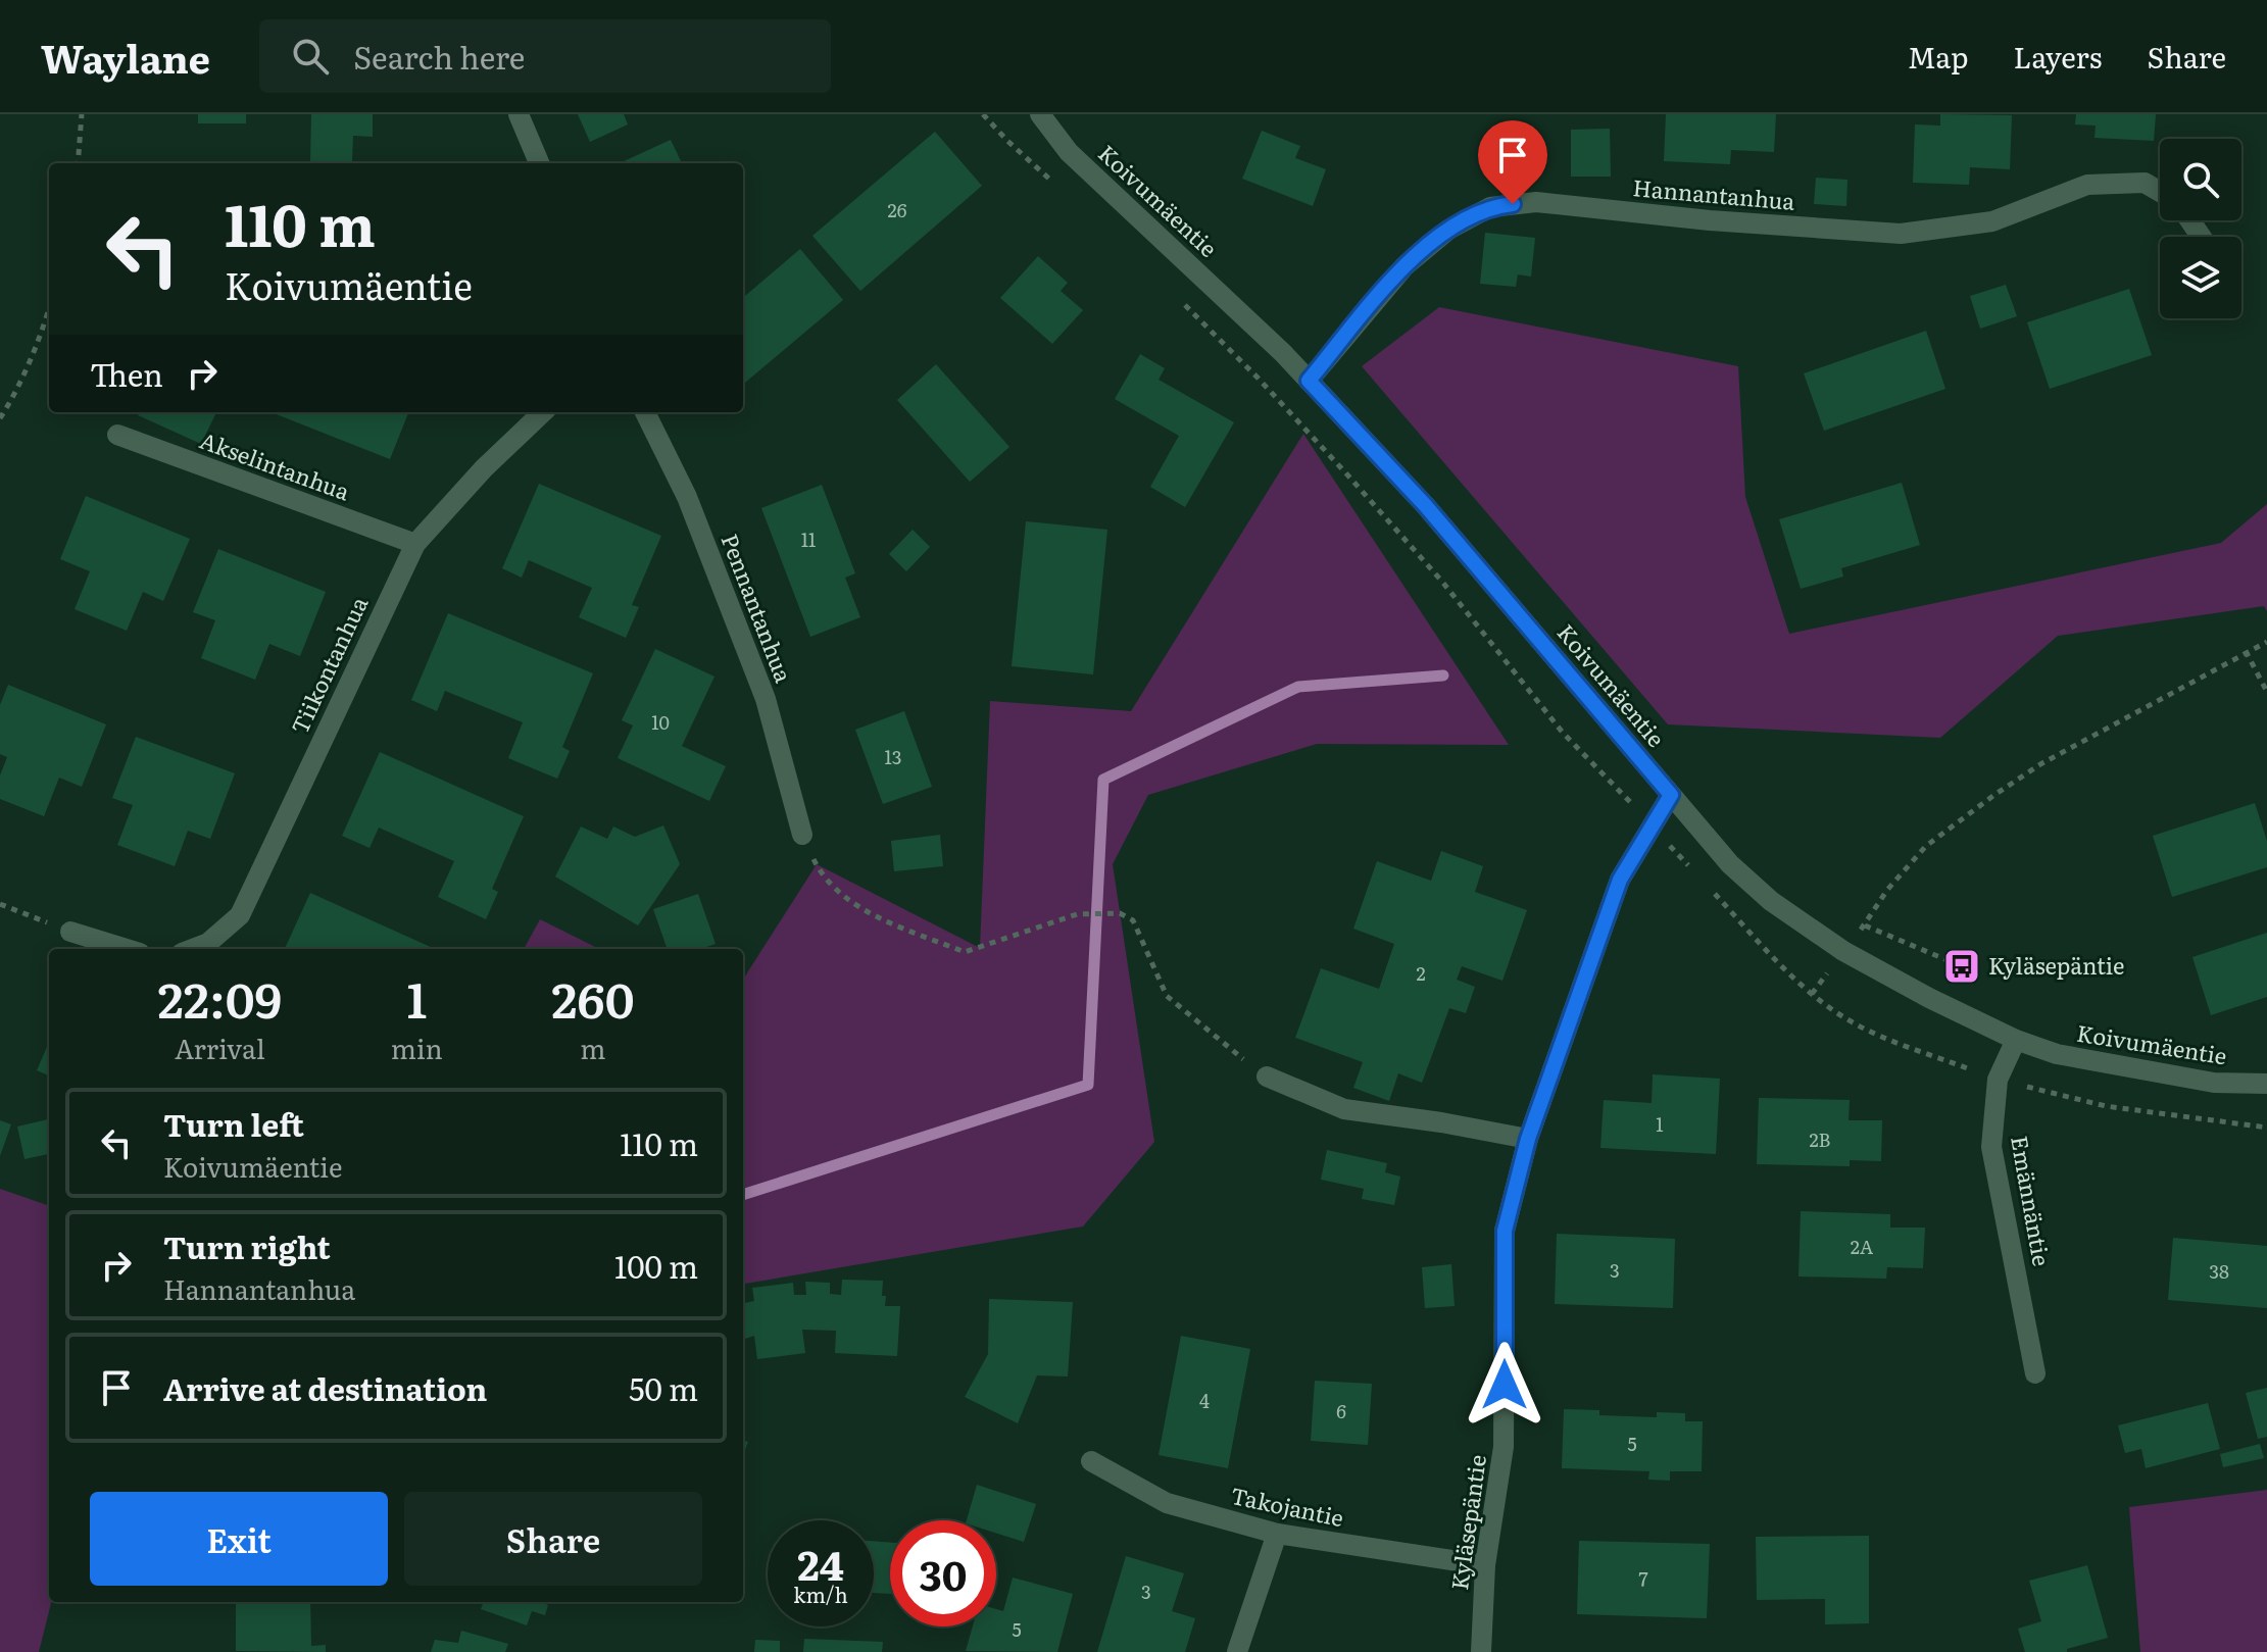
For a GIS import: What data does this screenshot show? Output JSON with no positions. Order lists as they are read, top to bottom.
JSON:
{
  "streets": {
    "street": [
      "Hannantanhua",
      "Koivumäentie",
      "Akselintanhua",
      "Pennantanhua",
      "Tiikontanhua",
      "Emännäntie",
      "Takojantie",
      "Kyläsepäntie"
    ]
  },
  "crossings": [
    ["Hannantanhua", "Koivumäentie"],
    ["Koivumäentie", "Emännäntie"],
    ["Koivumäentie", "Kyläsepäntie"],
    ["Akselintanhua", "Tiikontanhua"],
    ["Takojantie", "Kyläsepäntie"]
  ],
  "places": {
    "bus stop": ["Kyläsepäntie"]
  },
  "house_numbers": [
    "26",
    "11",
    "10",
    "13",
    "2",
    "1",
    "2B",
    "2A",
    "3",
    "38",
    "4",
    "6",
    "5",
    "7",
    "3",
    "5"
  ],
  "page": {
    "header": "Waylane",
    "search": "Search here",
    "nav": ["Map", "Layers", "Share"],
    "turn": ["110 m", "Koivumäentie"],
    "then": "Then",
    "eta": [
      "22:09",
      "Arrival",
      "1",
      "min",
      "260",
      "m"
    ],
    "list": [
      {
        "name": "Turn left",
        "note": "Koivumäentie",
        "value": "110 m"
      },
      {
        "name": "Turn right",
        "note": "Hannantanhua",
        "value": "100 m"
      },
      {
        "name": "Arrive at destination",
        "value": "50 m"
      }
    ],
    "buttons": ["Exit", "Share"],
    "speed": "24 km/h",
    "limit": "30"
  }
}
